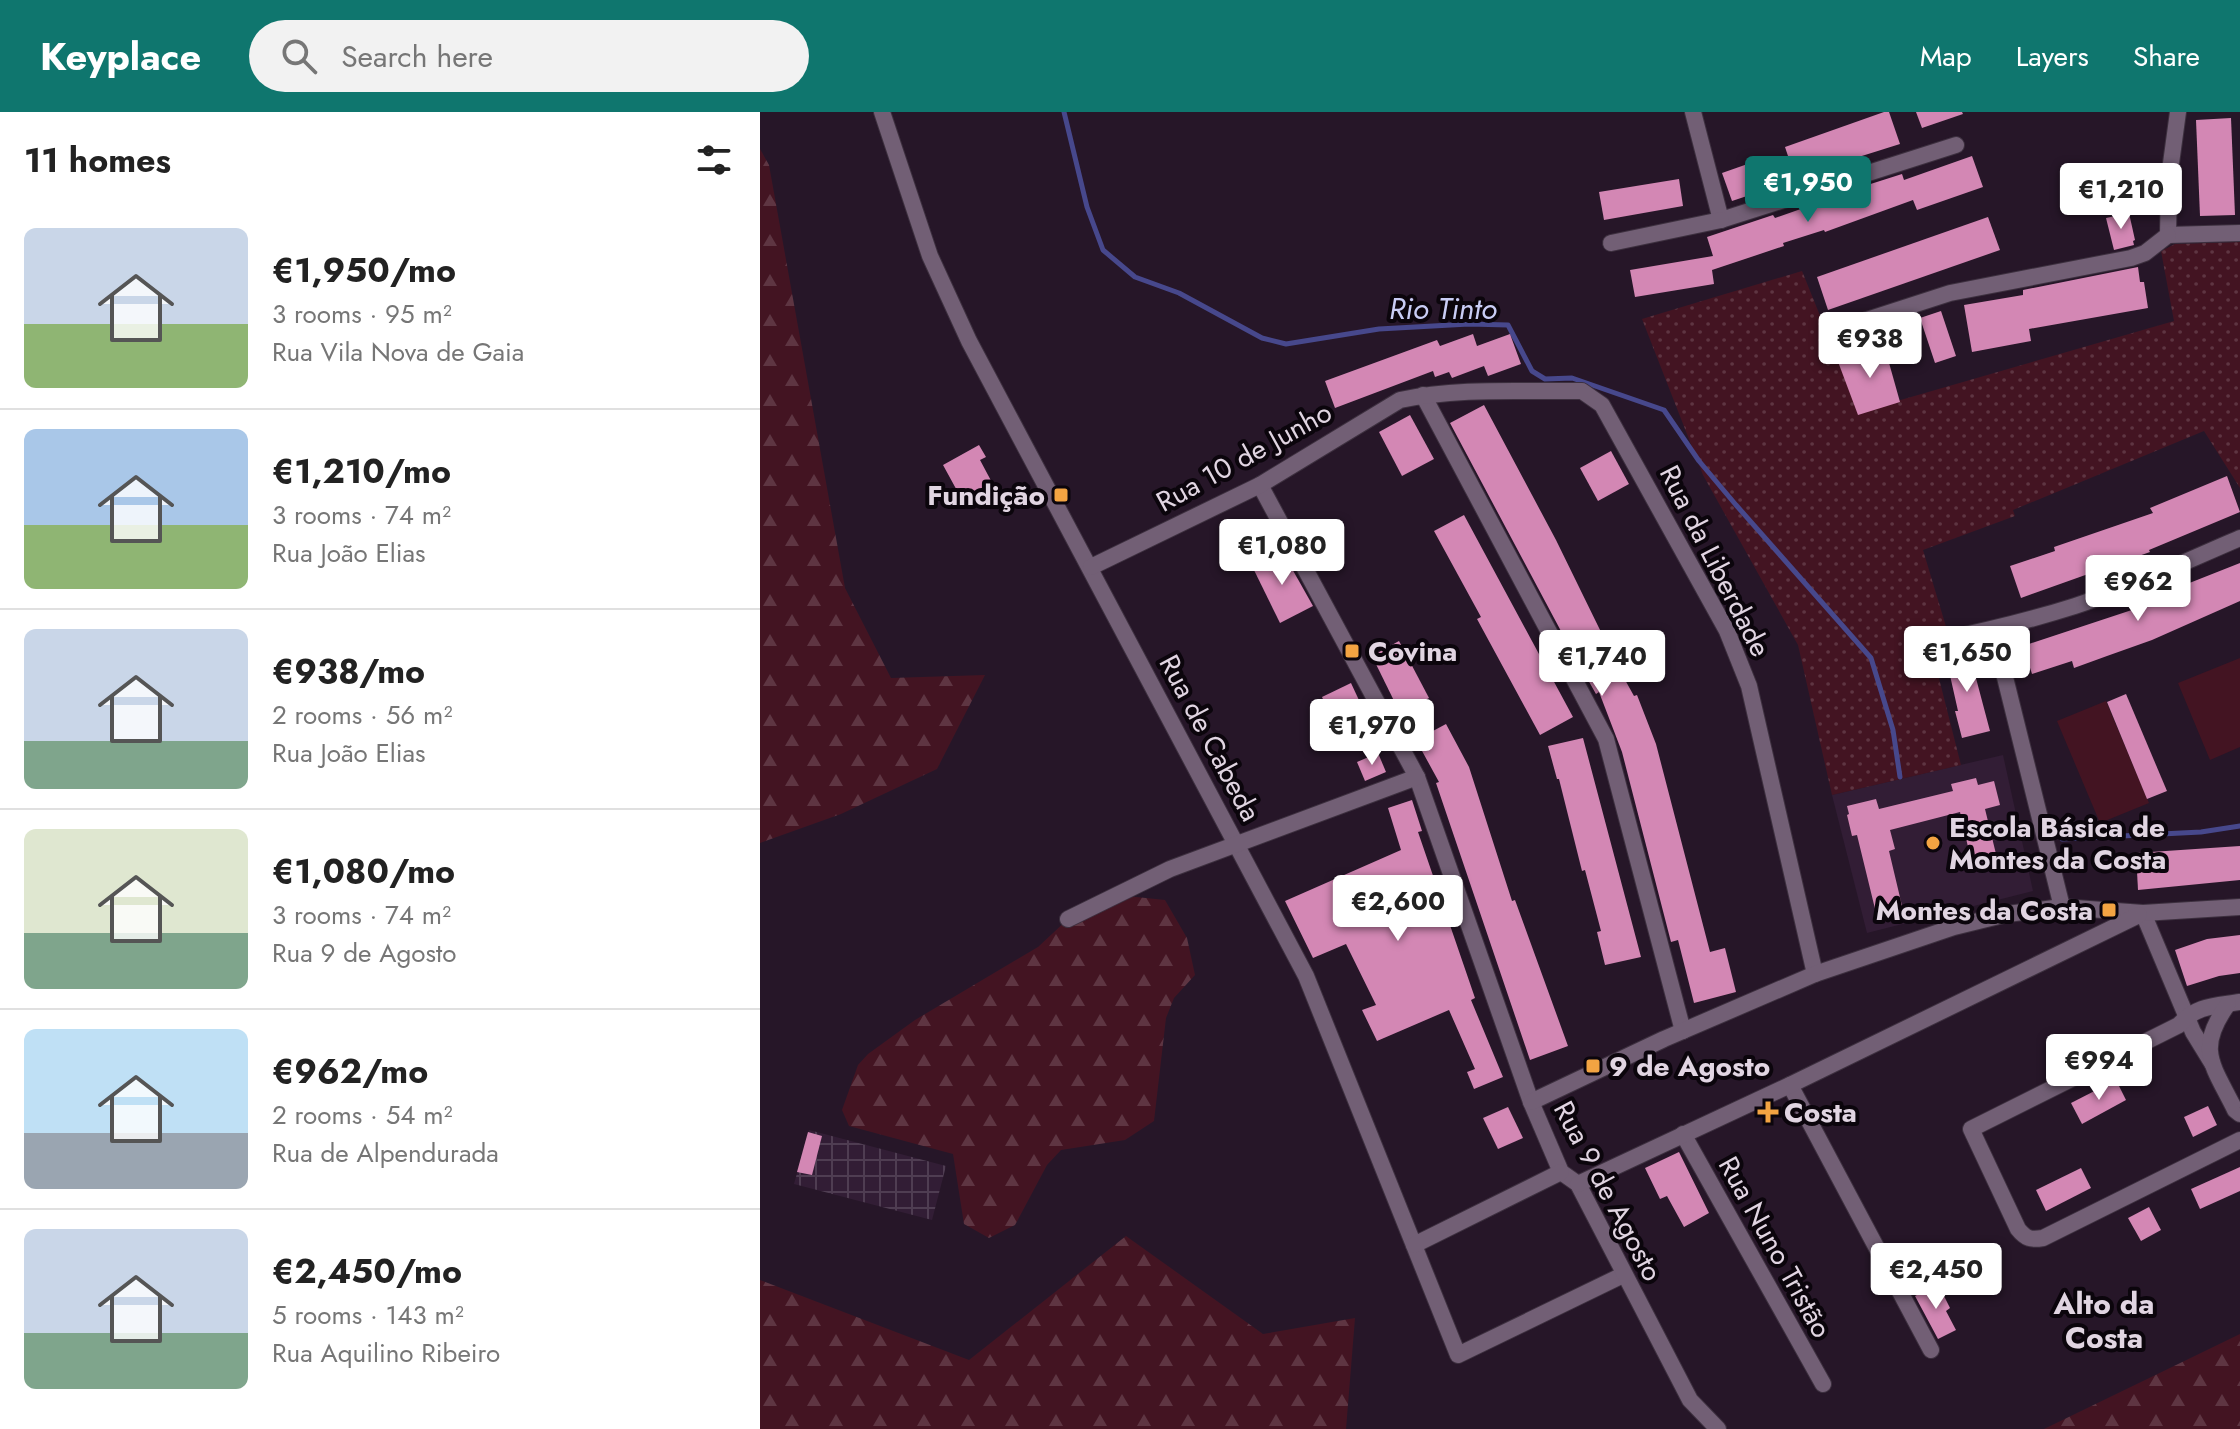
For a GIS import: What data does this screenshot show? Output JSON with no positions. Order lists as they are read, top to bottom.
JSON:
{
  "streets": {
    "street": [
      "Rua 10 de Junho",
      "Rua da Liberdade",
      "Rua de Cabeda",
      "Rua 9 de Agosto",
      "Rua Nuno Tristão"
    ]
  },
  "crossings": [
    ["Rua 10 de Junho", "Rua da Liberdade"],
    ["Rua 10 de Junho", "Rua de Cabeda"],
    ["Rua 10 de Junho", "Rua 9 de Agosto"],
    ["Rua de Cabeda", "Rua 9 de Agosto"]
  ],
  "districts": ["Alto da Costa"],
  "water": ["Rio Tinto"],
  "places": {
    "transit": [
      "Fundição",
      "Covina",
      "Montes da Costa",
      "9 de Agosto"
    ],
    "other": ["Escola Básica de Montes da Costa"],
    "health": ["Costa"]
  },
  "page": {
    "header": "Keyplace",
    "search": "Search here",
    "nav": ["Map", "Layers", "Share"],
    "heading": "11 homes",
    "price": [
      "€1,950",
      "€1,210",
      "€938",
      "€1,080",
      "€962",
      "€1,650",
      "€1,740",
      "€1,970",
      "€2,600",
      "€994",
      "€2,450"
    ],
    "list": [
      {
        "name": "€1,950/mo",
        "note": "3 rooms · 95 m² · Rua Vila Nova de Gaia"
      },
      {
        "name": "€1,210/mo",
        "note": "3 rooms · 74 m² · Rua João Elias"
      },
      {
        "name": "€938/mo",
        "note": "2 rooms · 56 m² · Rua João Elias"
      },
      {
        "name": "€1,080/mo",
        "note": "3 rooms · 74 m² · Rua 9 de Agosto"
      },
      {
        "name": "€962/mo",
        "note": "2 rooms · 54 m² · Rua de Alpendurada"
      },
      {
        "name": "€2,450/mo",
        "note": "5 rooms · 143 m² · Rua Aquilino Ribeiro"
      }
    ]
  }
}
